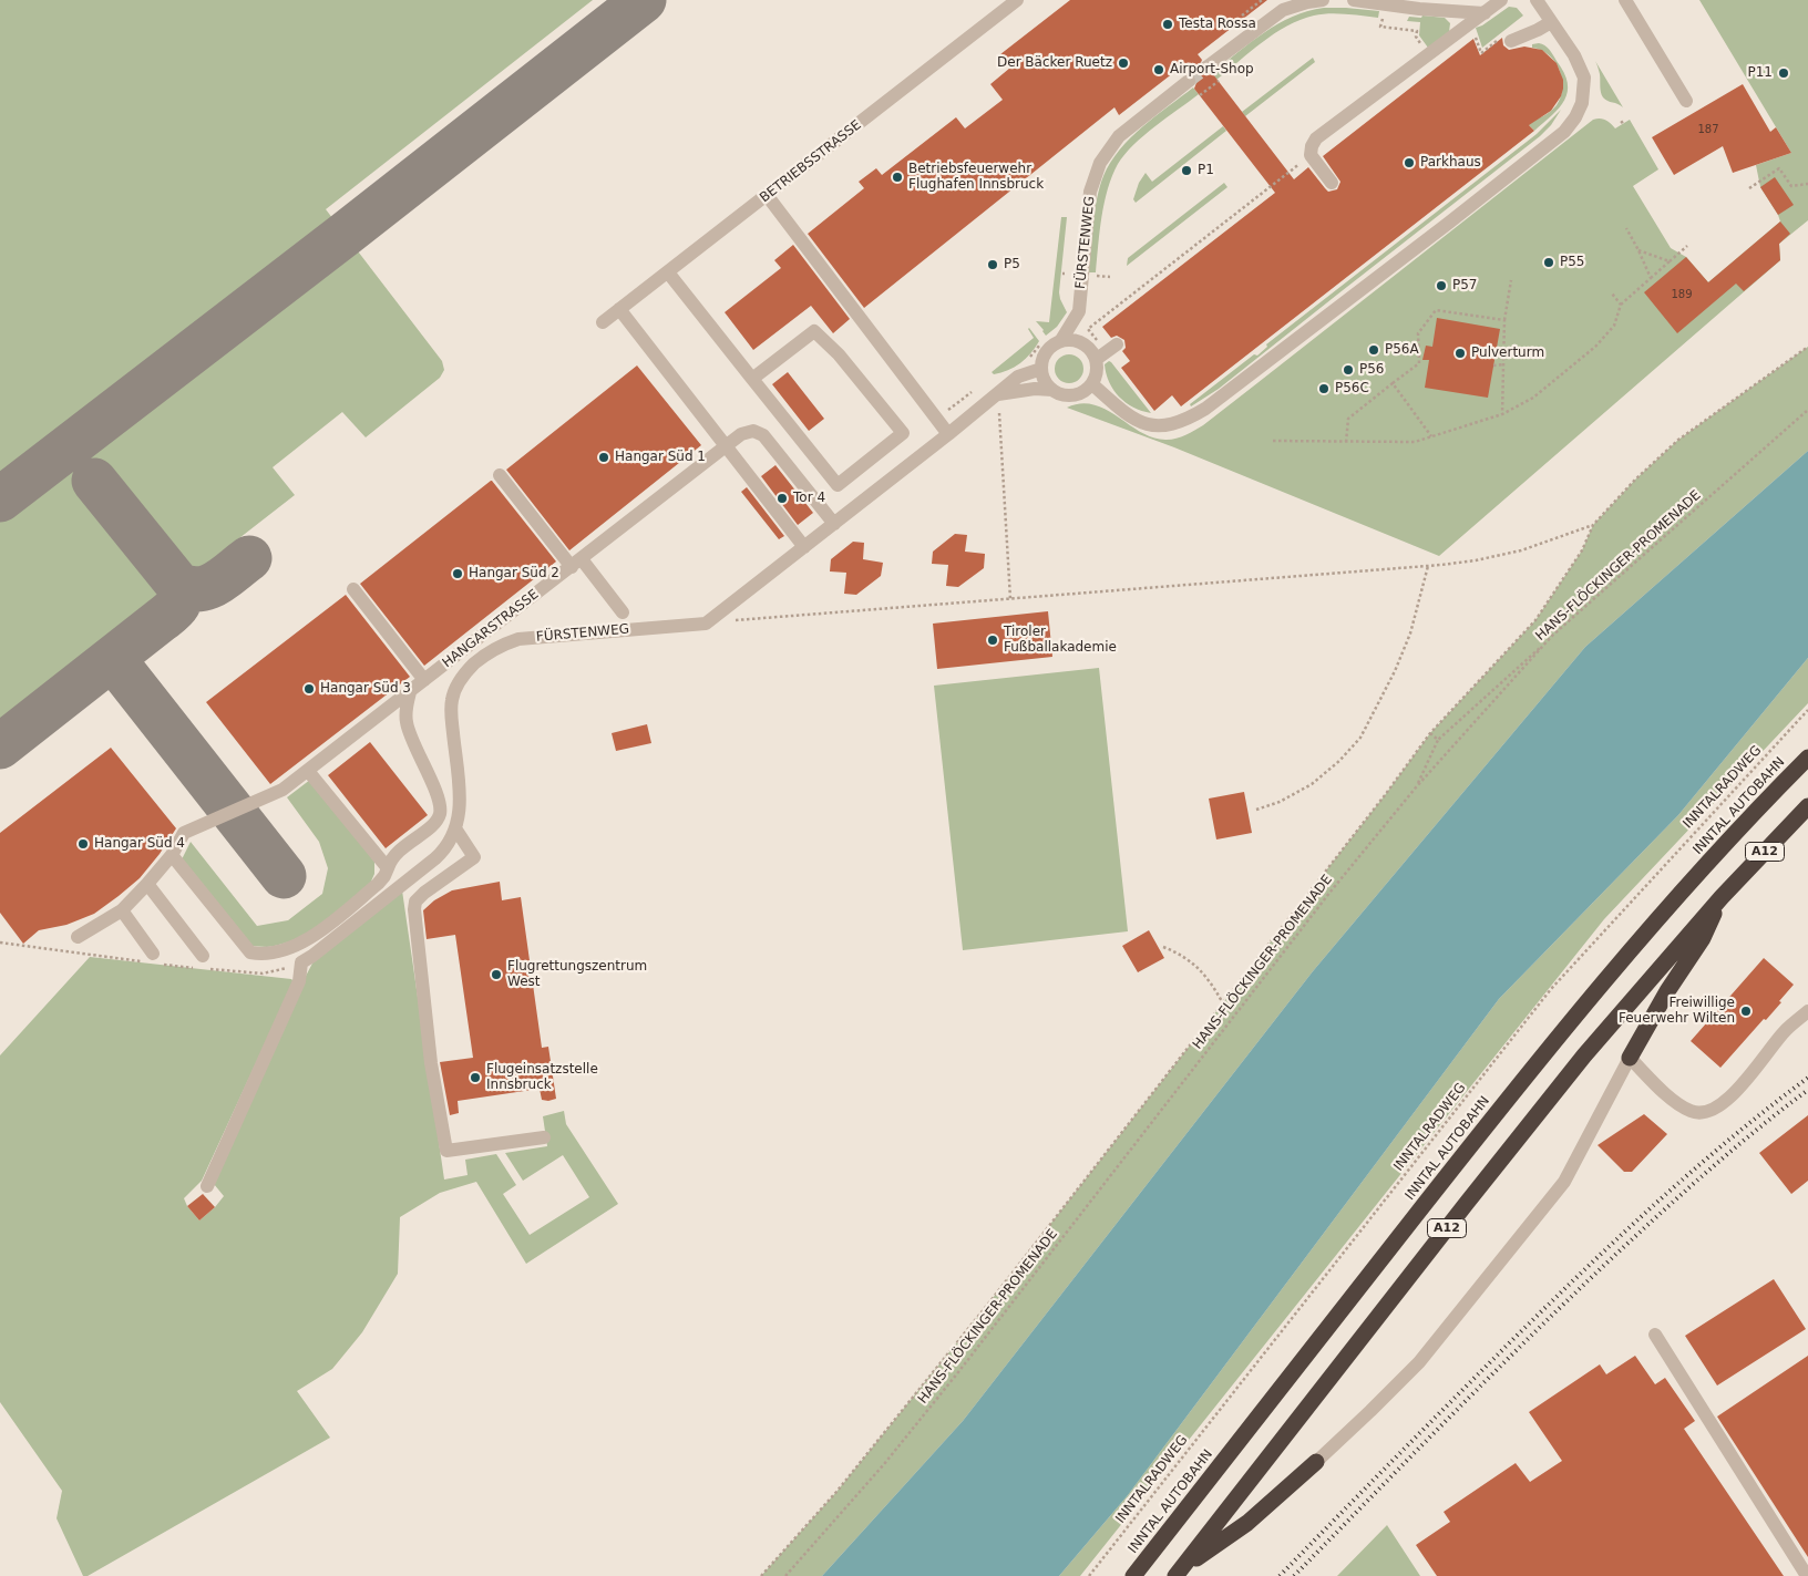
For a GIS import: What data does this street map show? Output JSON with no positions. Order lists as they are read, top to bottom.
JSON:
{
  "streets": {
    "highway": ["INNTAL AUTOBAHN", "A12"],
    "street": ["BETRIEBSSTRASSE", "FÜRSTENWEG", "HANGARSTRASSE"],
    "path": ["HANS-FLÖCKINGER-PROMENADE", "INNTALRADWEG"]
  },
  "places": [
    "Testa Rossa",
    "Der Bäcker Ruetz",
    "Airport-Shop",
    "P11",
    "Parkhaus",
    "P1",
    "Betriebsfeuerwehr Flughafen Innsbruck",
    "P55",
    "P5",
    "P57",
    "P56A",
    "Pulverturm",
    "P56",
    "P56C",
    "Hangar Süd 1",
    "Tor 4",
    "Hangar Süd 2",
    "Tiroler Fußballakademie",
    "Hangar Süd 3",
    "Hangar Süd 4",
    "Flugrettungszentrum West",
    "Freiwillige Feuerwehr Wilten",
    "Flugeinsatzstelle Innsbruck"
  ],
  "house_numbers": ["187", "189"]
}
